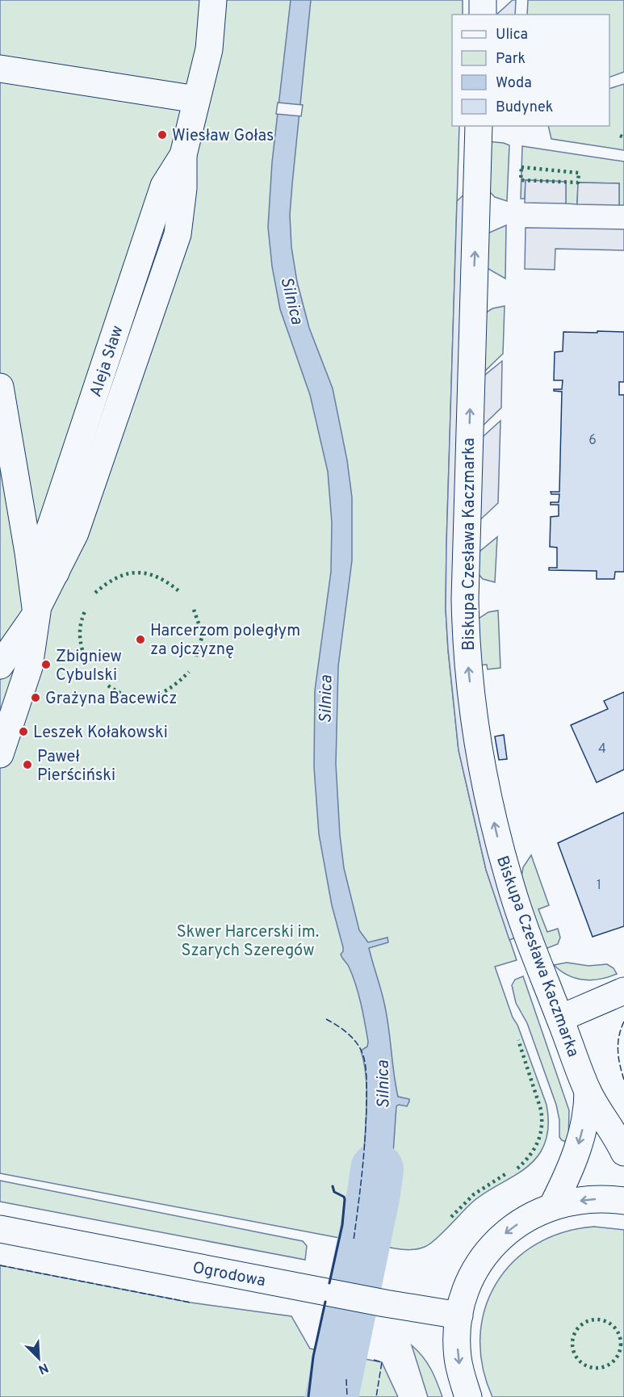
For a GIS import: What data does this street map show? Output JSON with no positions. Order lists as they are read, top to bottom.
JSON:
{
  "streets": {
    "street": ["Aleja Sław", "Biskupa Czesława Kaczmarka", "Ogrodowa"]
  },
  "water": ["Silnica"],
  "parks": ["Skwer Harcerski im. Szarych Szeregów"],
  "places": [
    "Wiesław Gołas",
    "Harcerzom poległym za ojczyznę",
    "Zbigniew Cybulski",
    "Grażyna Bacewicz",
    "Leszek Kołakowski",
    "Paweł Pierściński"
  ],
  "house_numbers": ["6", "4", "1"],
  "legend": [
    "Ulica",
    "Park",
    "Woda",
    "Budynek"
  ],
  "north": "bottom right"
}
